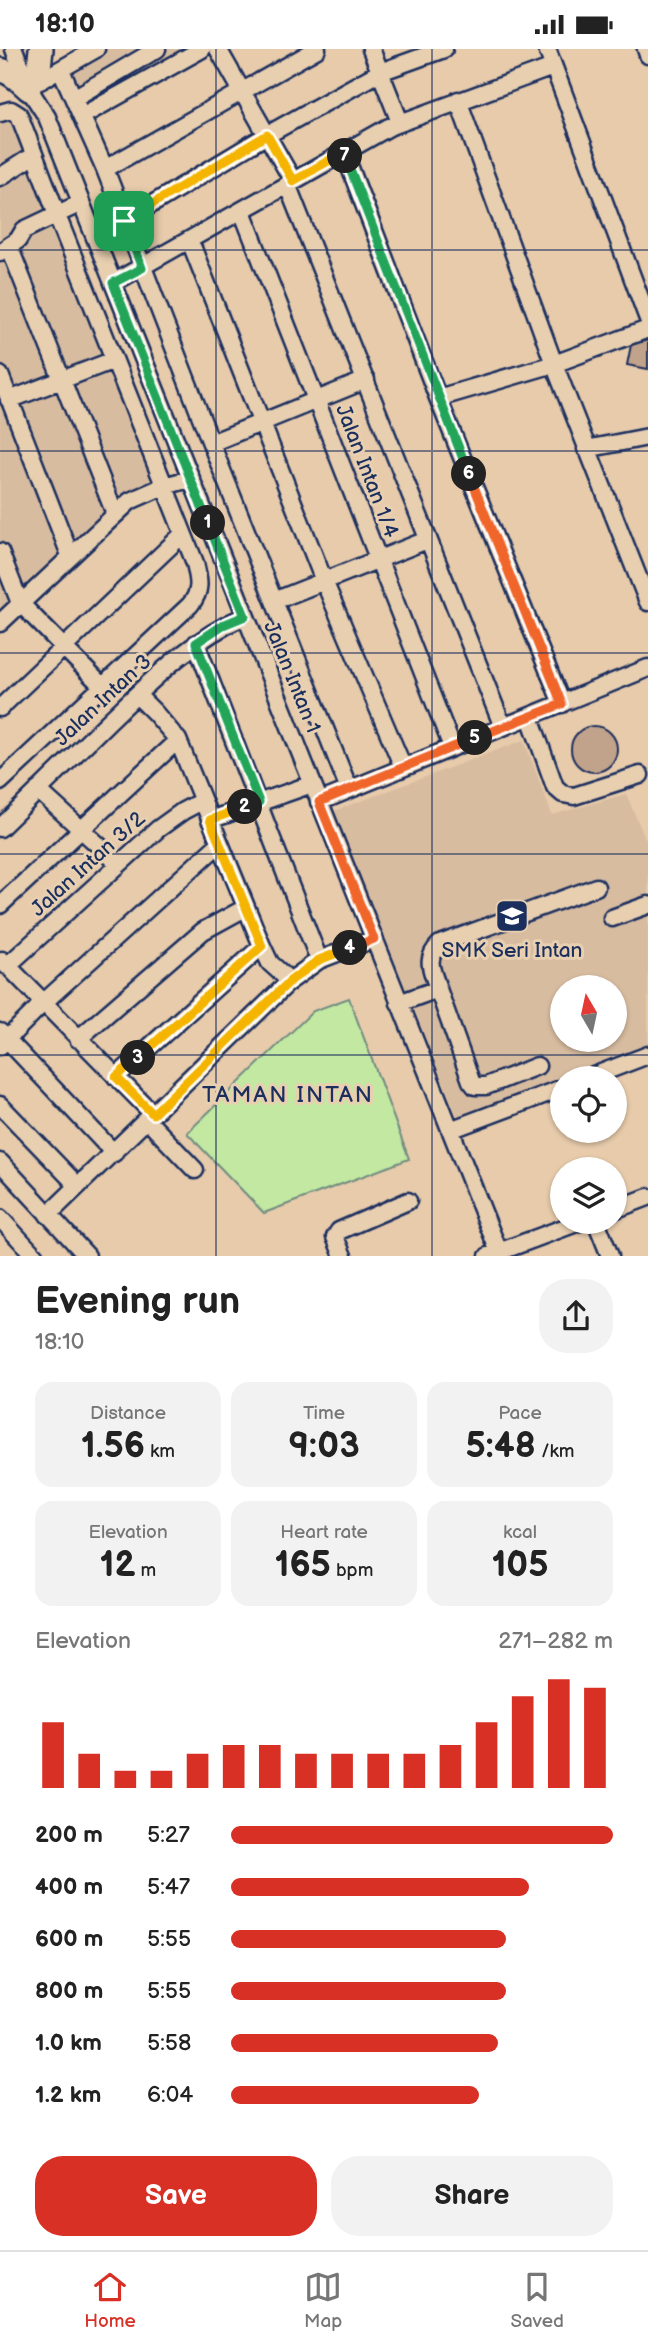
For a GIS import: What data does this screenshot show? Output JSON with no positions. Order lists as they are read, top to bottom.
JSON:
{
  "streets": {
    "street": [
      "Jalan Intan 1/4",
      "Jalan Intan 1",
      "Jalan Intan 3",
      "Jalan Intan 3/2"
    ]
  },
  "crossings": [
    ["Jalan Intan 1", "Jalan Intan 3"]
  ],
  "districts": ["TAMAN INTAN"],
  "places": {
    "school or university": ["SMK Seri Intan"]
  },
  "north": "top",
  "page": {
    "status": "18:10",
    "pins": [
      "7",
      "6",
      "1",
      "5",
      "2",
      "4",
      "3"
    ],
    "heading": ["Evening run", "18:10"],
    "stats": [
      ["Distance", "1.56 km"],
      ["Time", "9:03"],
      ["Pace", "5:48 /km"],
      ["Elevation", "12 m"],
      ["Heart rate", "165 bpm"],
      ["kcal", "105"]
    ],
    "chart": ["Elevation", "271–282 m"],
    "list": [
      {
        "name": "200 m",
        "note": "5:27"
      },
      {
        "name": "400 m",
        "note": "5:47"
      },
      {
        "name": "600 m",
        "note": "5:55"
      },
      {
        "name": "800 m",
        "note": "5:55"
      },
      {
        "name": "1.0 km",
        "note": "5:58"
      },
      {
        "name": "1.2 km",
        "note": "6:04"
      }
    ],
    "buttons": ["Save", "Share"],
    "tabs": ["Home", "Map", "Saved"]
  }
}
